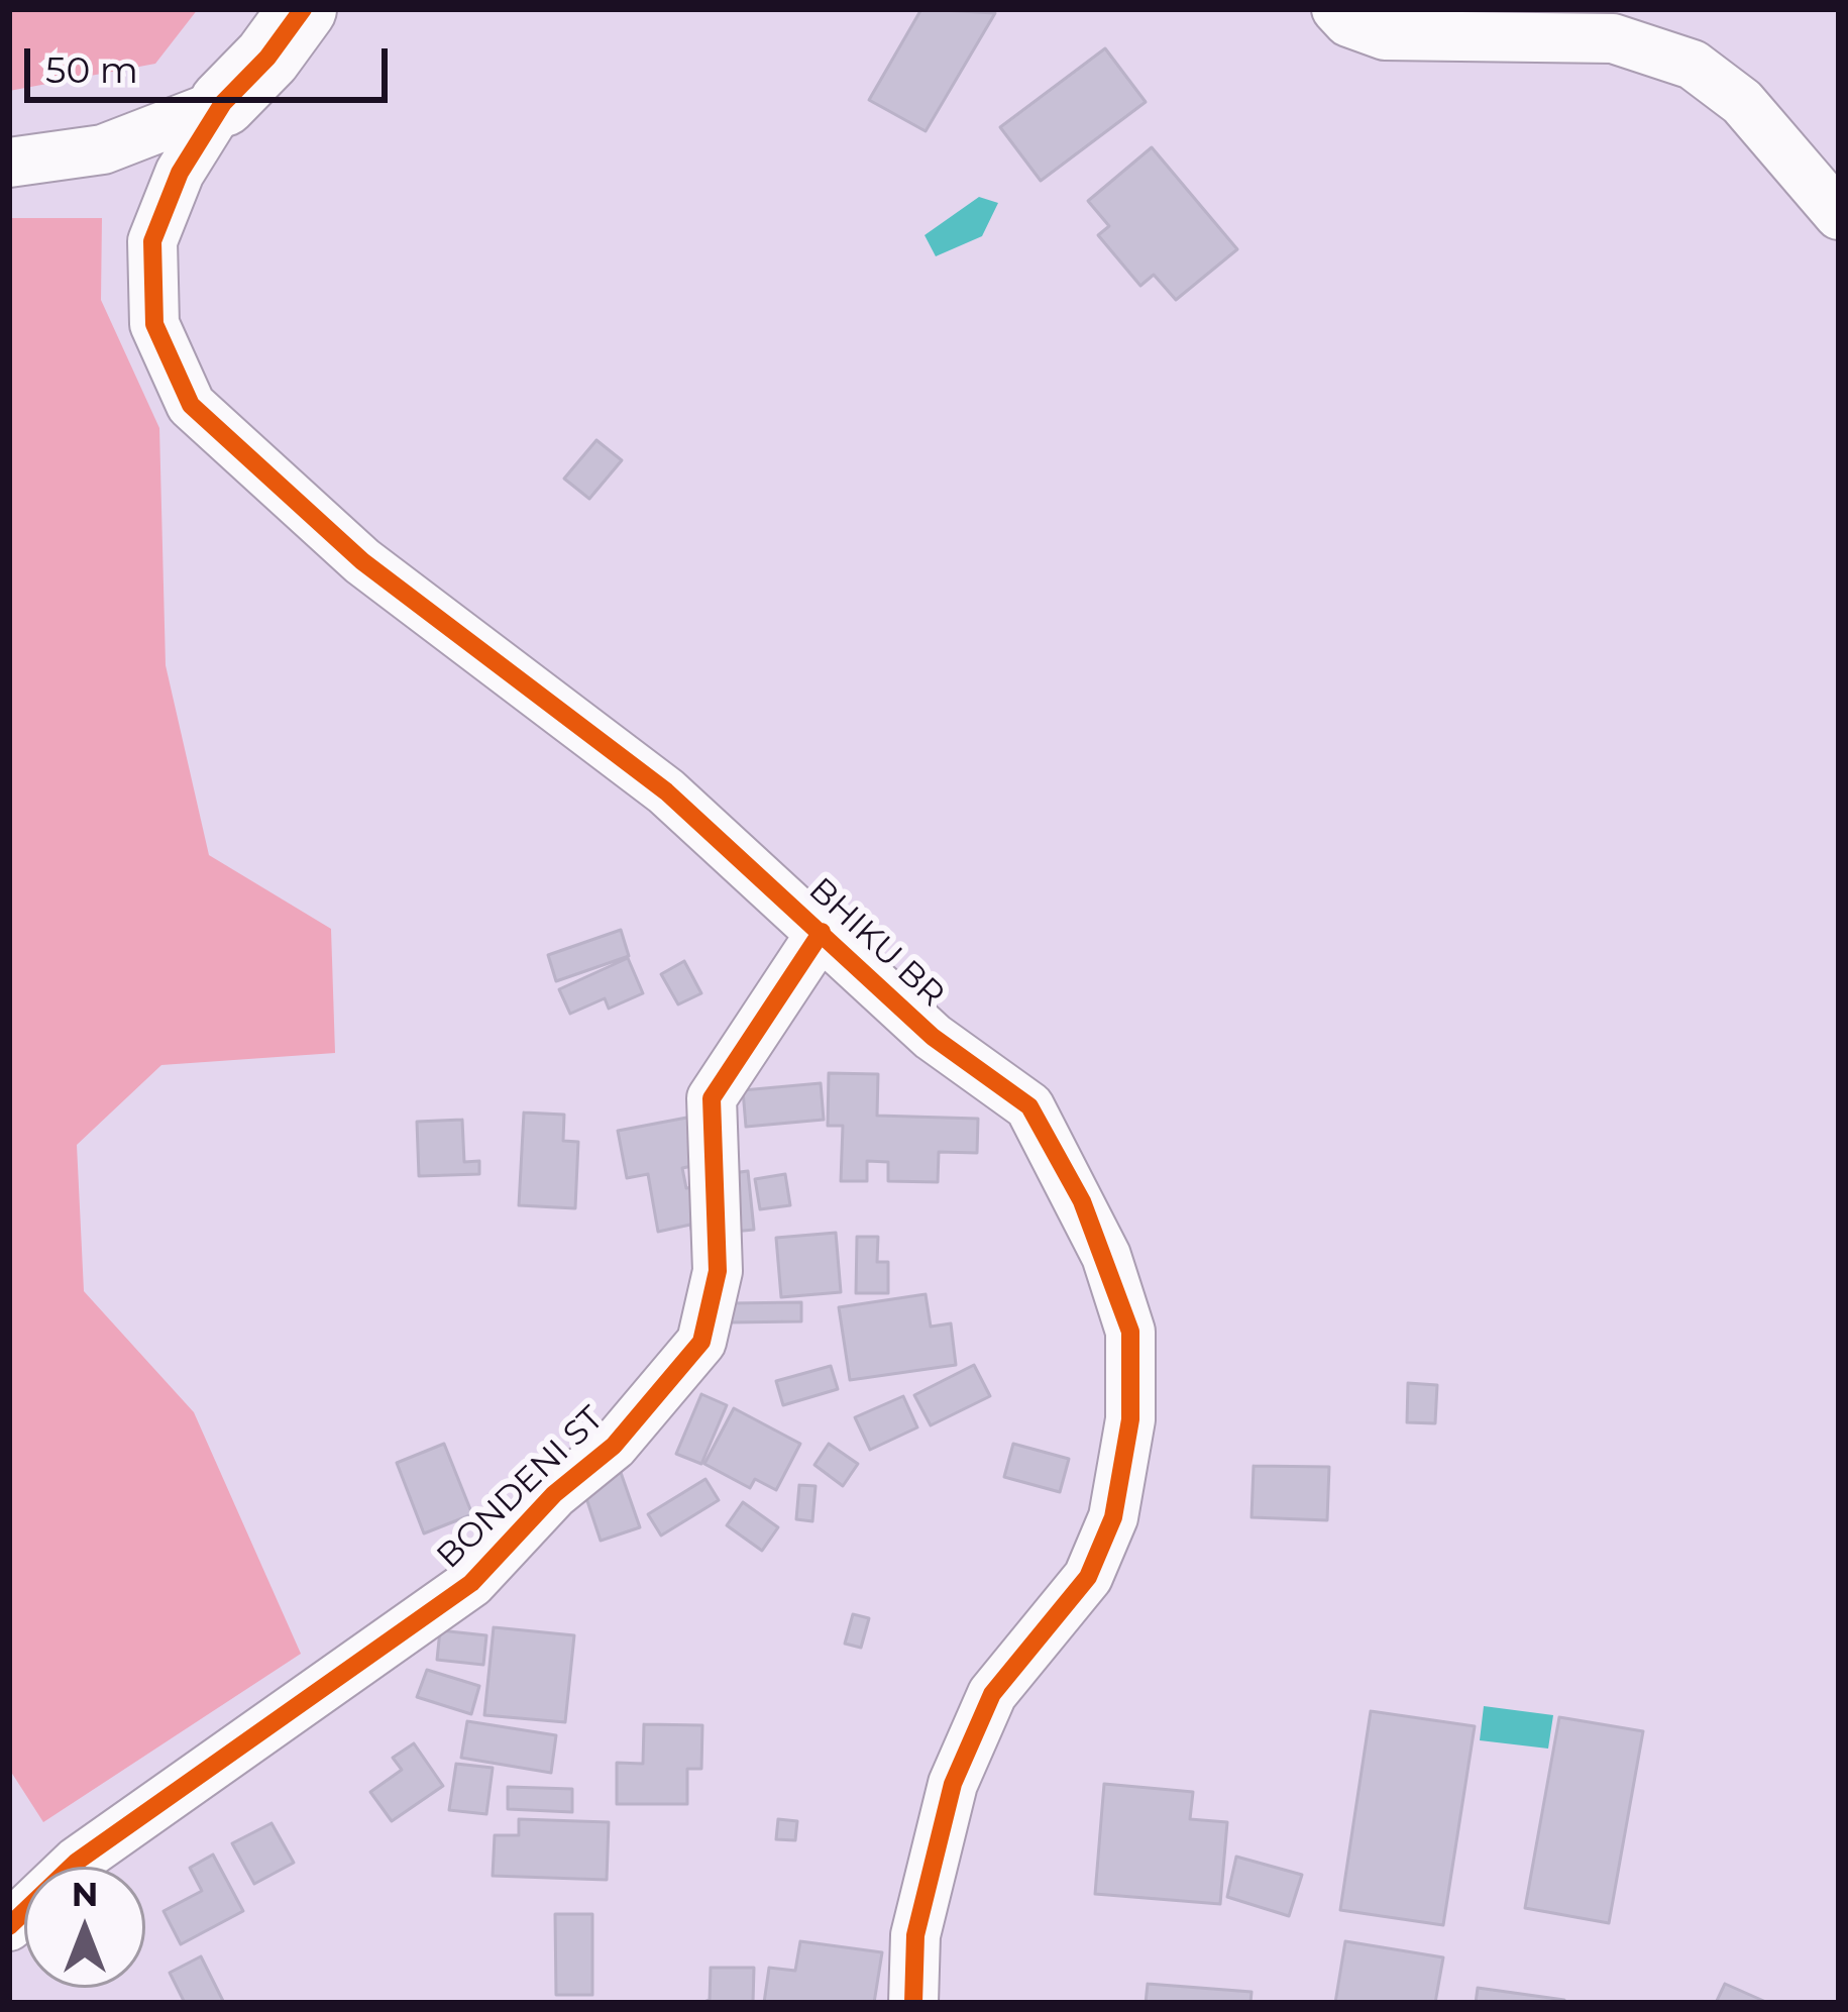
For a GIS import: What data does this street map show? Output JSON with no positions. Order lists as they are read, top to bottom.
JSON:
{
  "streets": {
    "street": ["BHIKU BR", "BONDENI ST"]
  },
  "crossings": [
    ["BHIKU BR", "BONDENI ST"]
  ],
  "scale_bar": "50 m",
  "north": "top"
}
